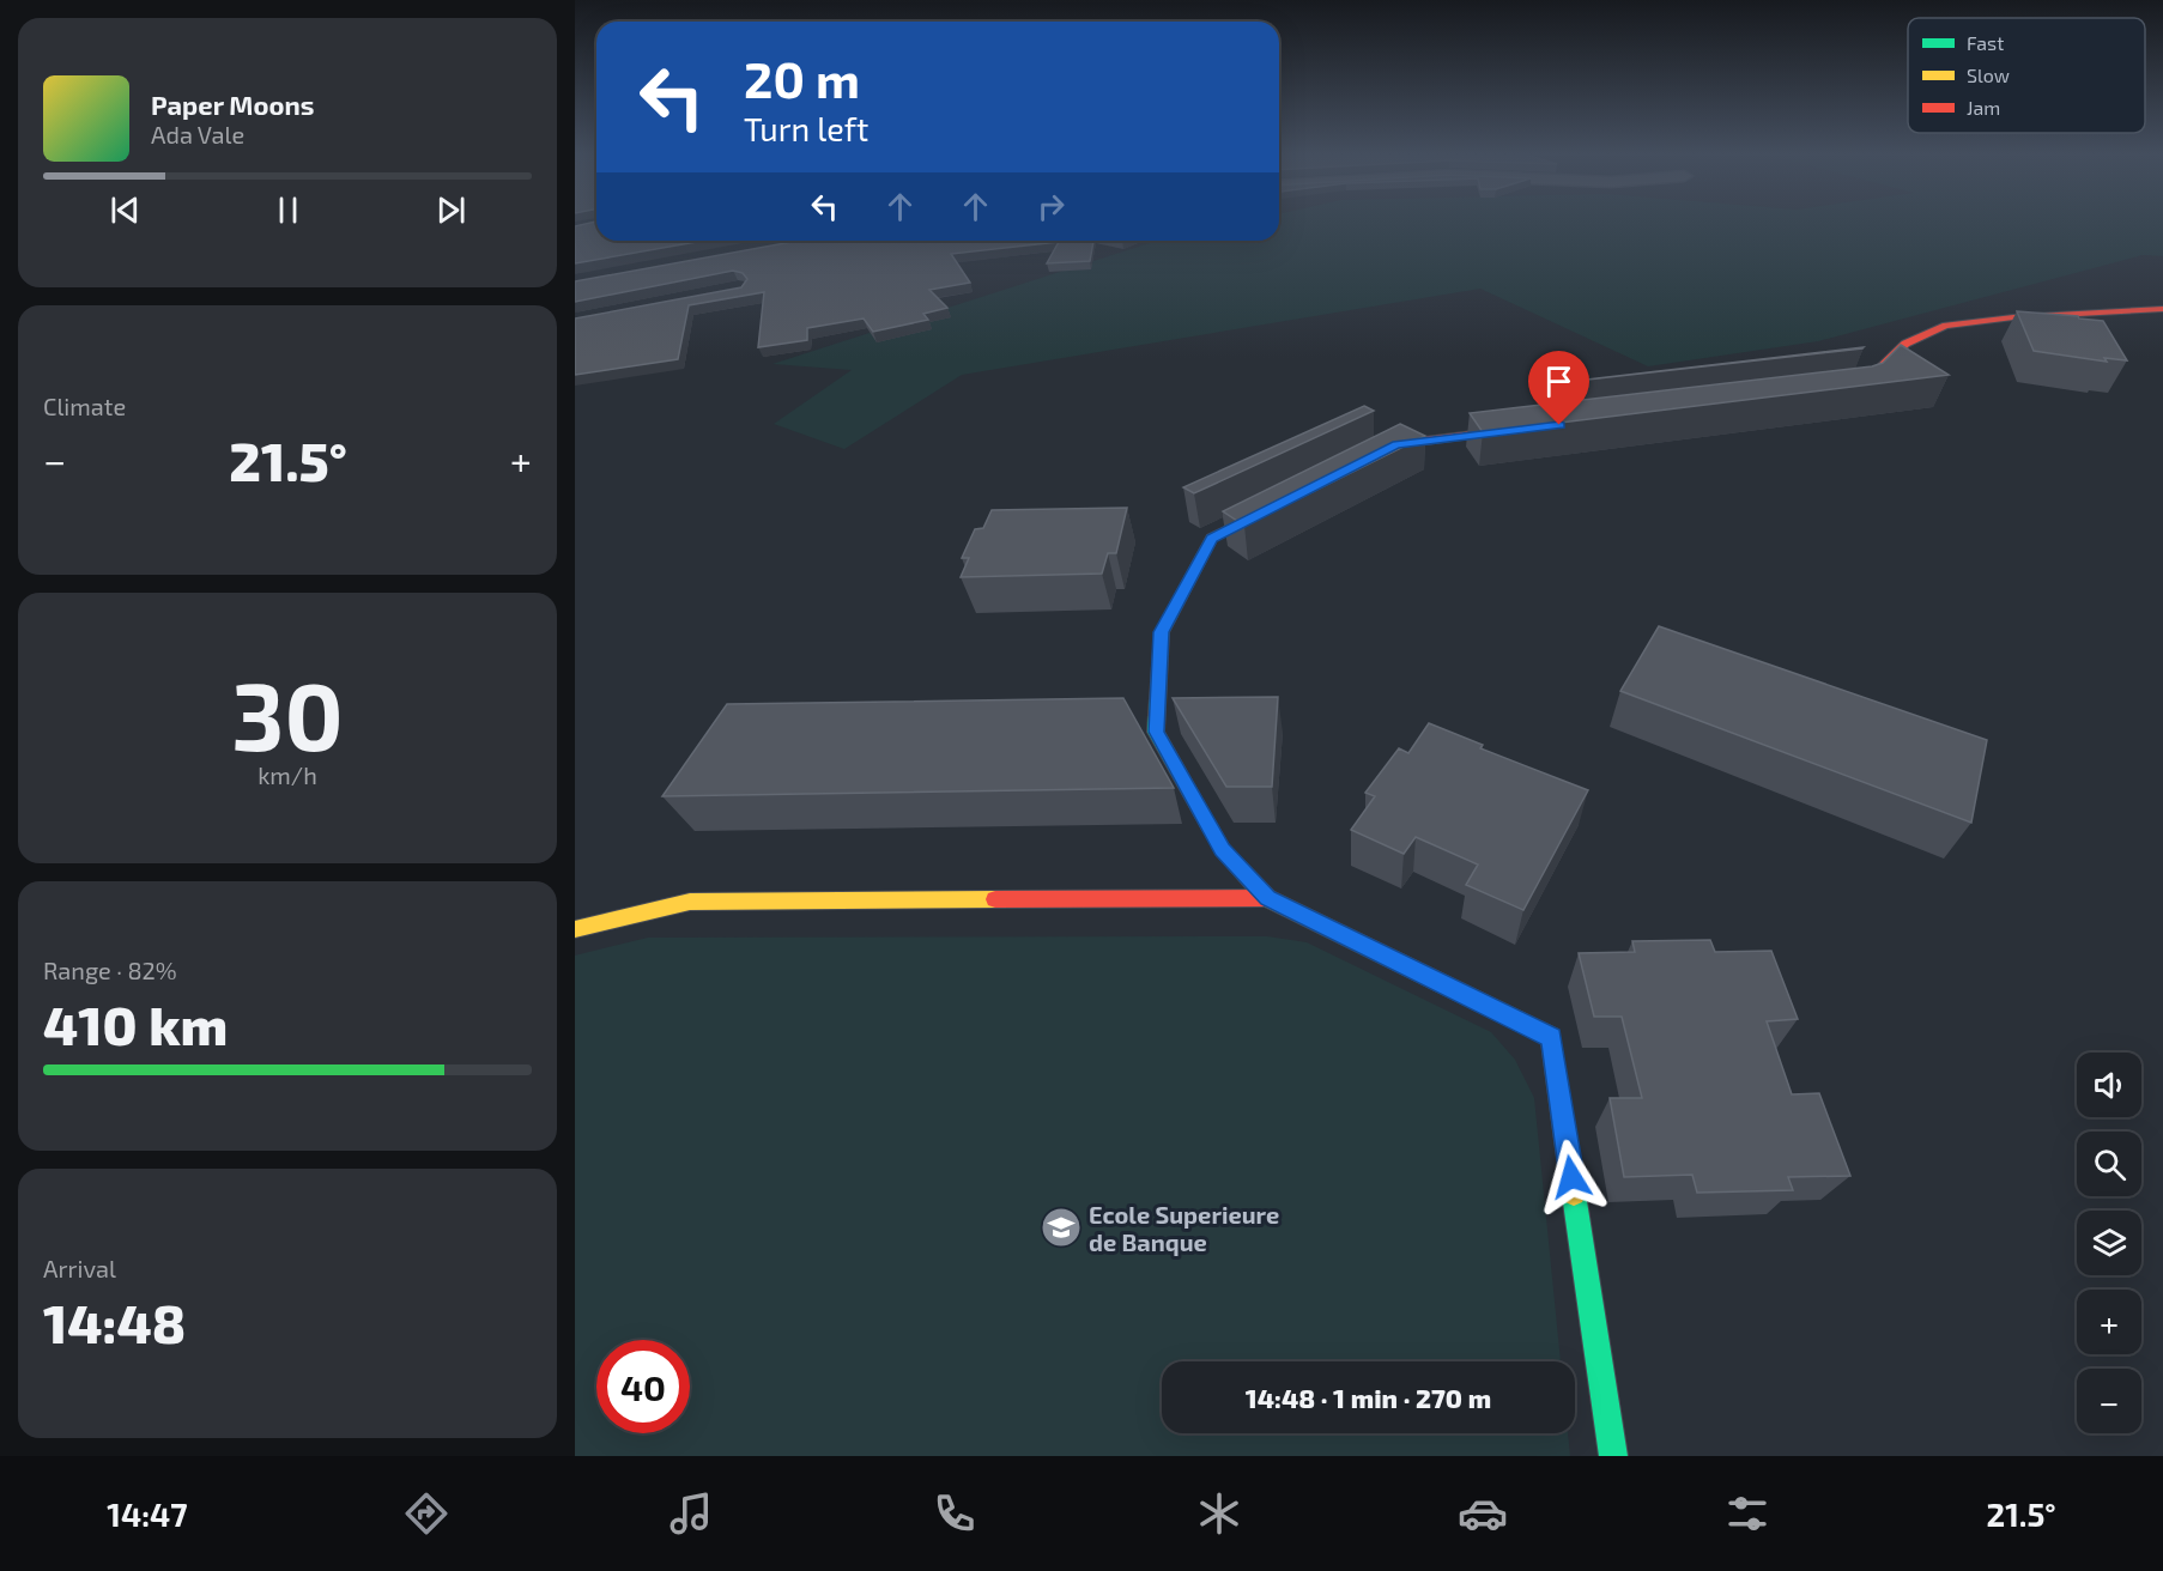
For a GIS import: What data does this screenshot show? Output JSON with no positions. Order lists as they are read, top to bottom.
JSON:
{
  "places": {
    "school or university": ["Ecole Superieure de Banque"]
  },
  "legend": ["Fast", "Slow", "Jam"],
  "page": {
    "turn": ["20 m", "Turn left"],
    "song": ["Paper Moons", "Ada Vale"],
    "tile": [
      "Climate",
      ["30", "km/h"],
      ["Range · 82%", "410 km"],
      ["Arrival", "14:48"]
    ],
    "heat": ["−", "21.5°", "+"],
    "map_buttons": ["+", "−"],
    "limit": "40",
    "trip": "14:48 · 1 min · 270 m",
    "tabs": ["14:47", "21.5°"]
  }
}
